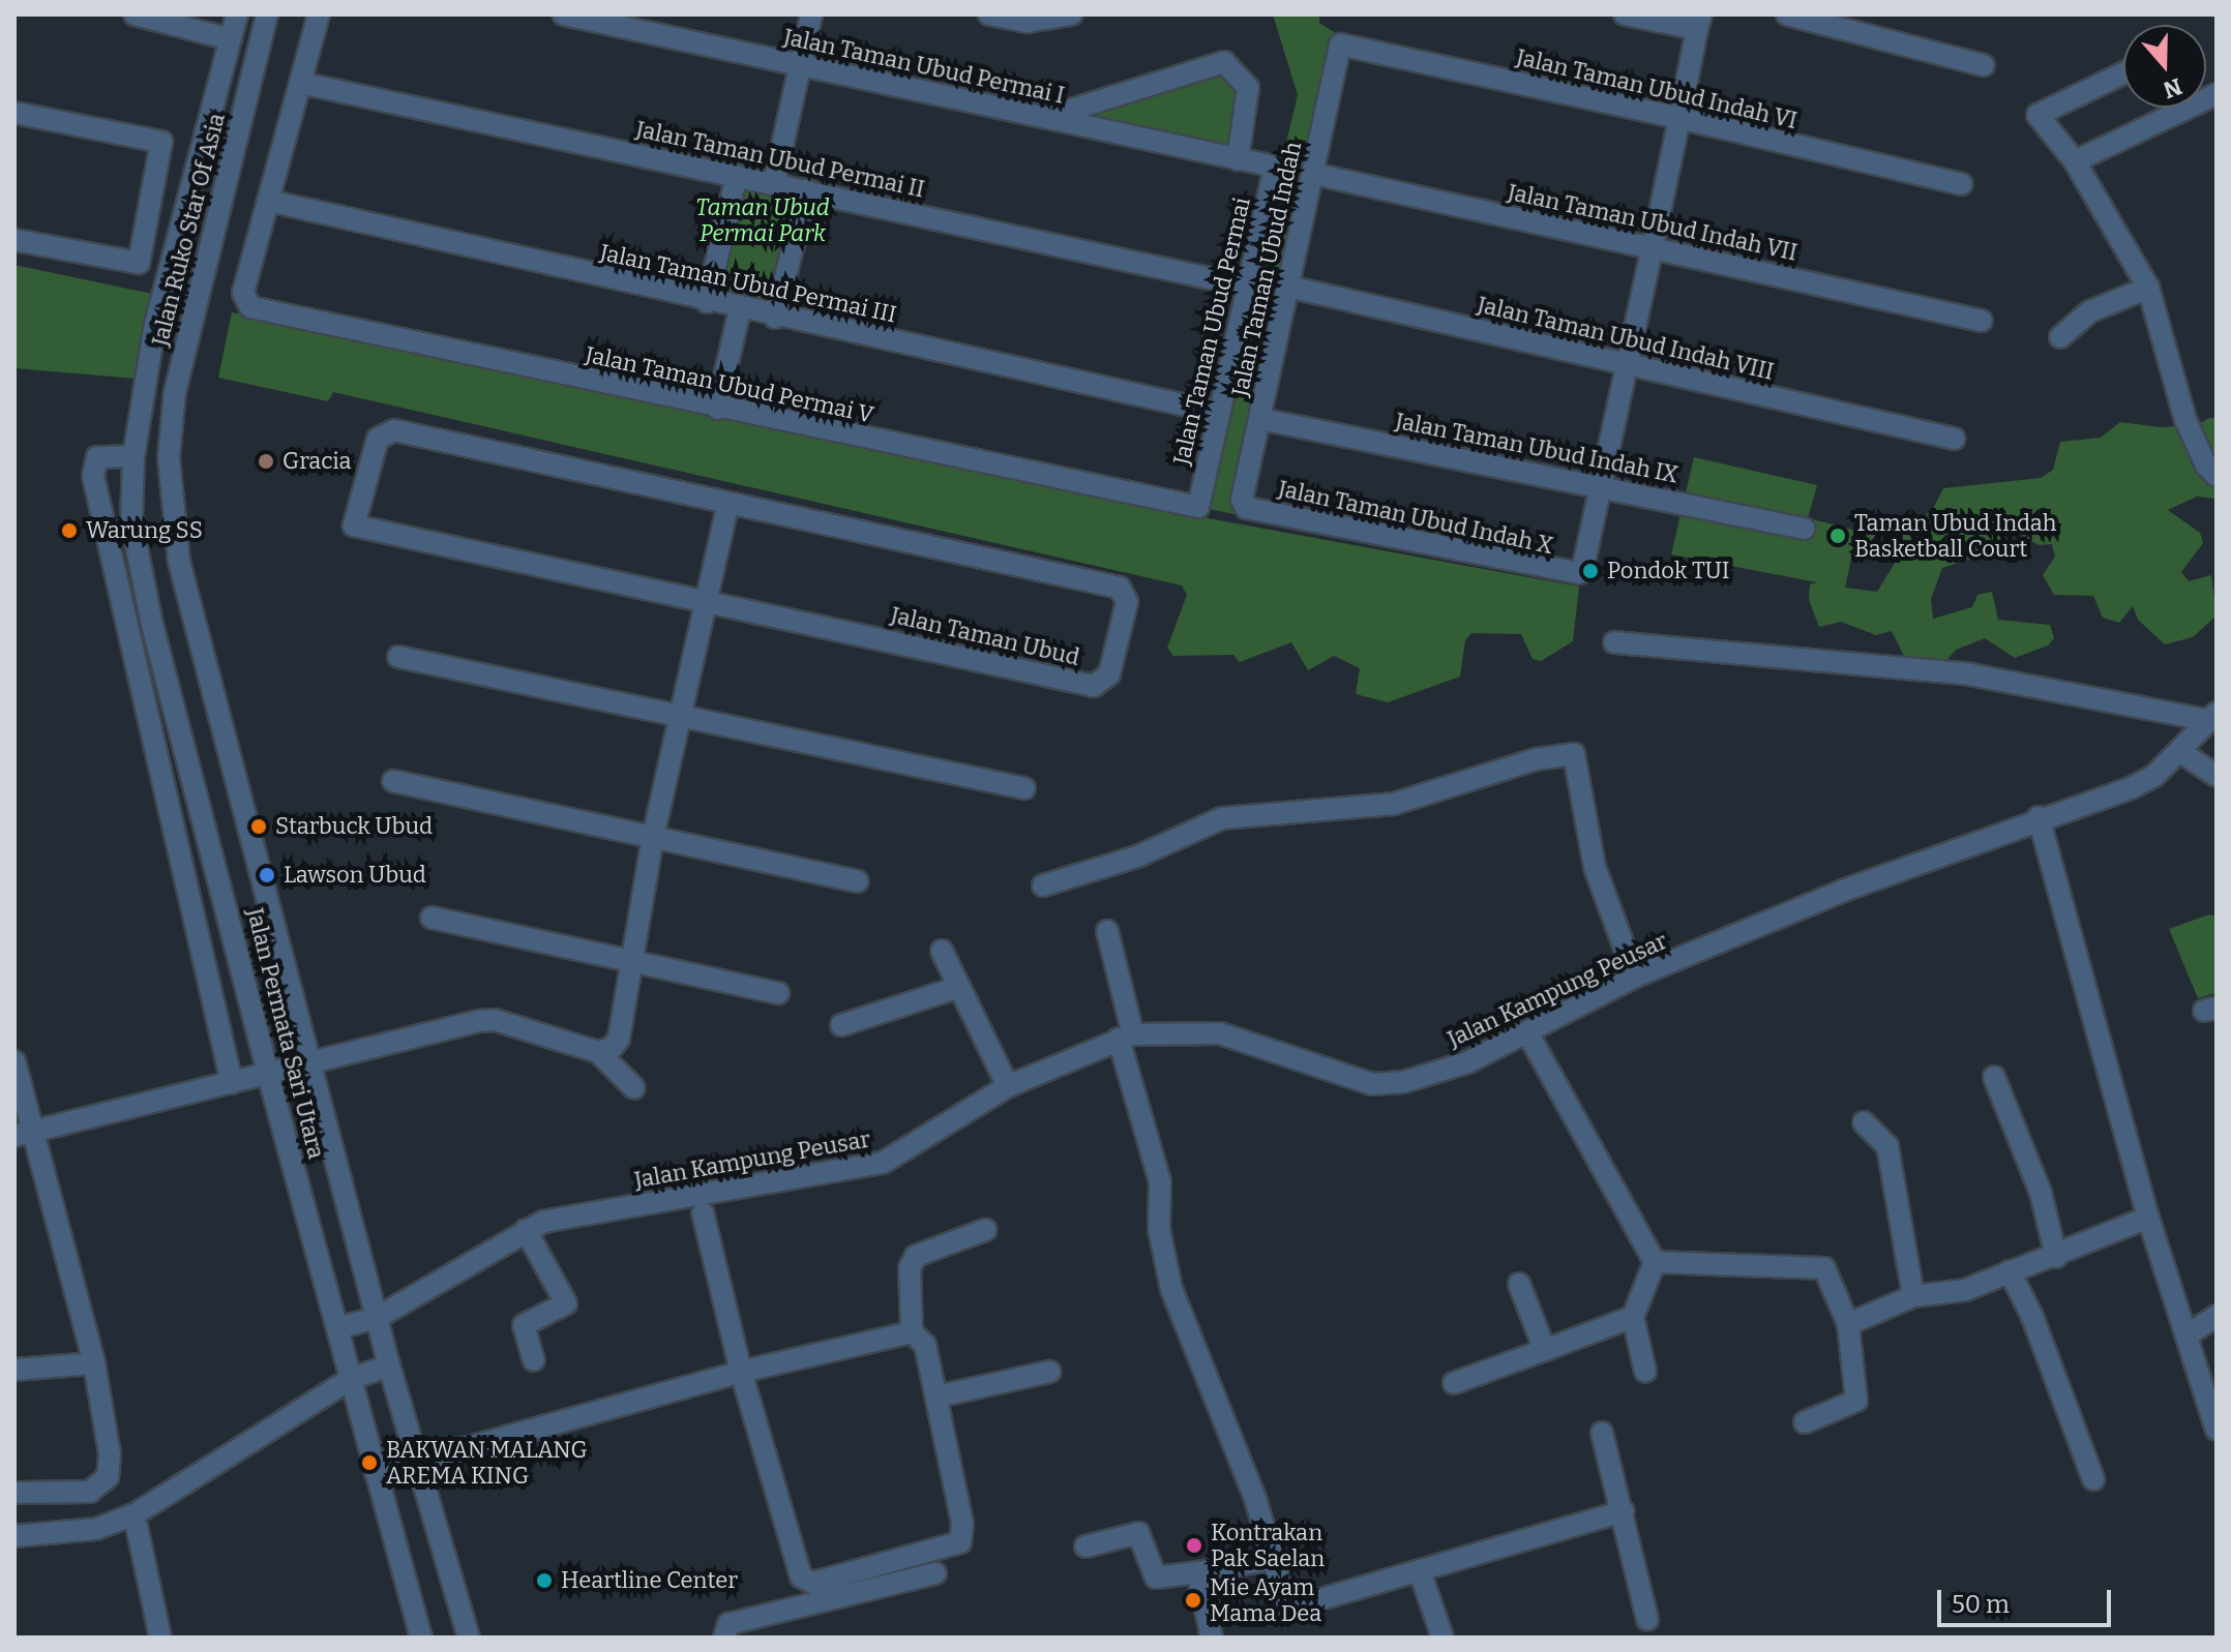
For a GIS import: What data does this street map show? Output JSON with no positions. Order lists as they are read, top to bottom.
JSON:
{
  "streets": {
    "street": [
      "Jalan Taman Ubud Permai I",
      "Jalan Taman Ubud Indah VI",
      "Jalan Taman Ubud Permai II",
      "Jalan Taman Ubud Indah VII",
      "Jalan Ruko Star Of Asia",
      "Jalan Taman Ubud Indah",
      "Jalan Taman Ubud Permai III",
      "Jalan Taman Ubud Permai",
      "Jalan Taman Ubud Indah VIII",
      "Jalan Taman Ubud Permai V",
      "Jalan Taman Ubud Indah IX",
      "Jalan Taman Ubud Indah X",
      "Jalan Taman Ubud",
      "Jalan Kampung Peusar",
      "Jalan Permata Sari Utara"
    ]
  },
  "crossings": [
    ["Jalan Taman Ubud Permai I", "Jalan Taman Ubud Permai"],
    ["Jalan Taman Ubud Indah VI", "Jalan Taman Ubud Indah"],
    ["Jalan Taman Ubud Permai II", "Jalan Taman Ubud Permai"],
    ["Jalan Taman Ubud Indah VII", "Jalan Taman Ubud Indah"],
    ["Jalan Ruko Star Of Asia", "Jalan Permata Sari Utara"],
    ["Jalan Taman Ubud Indah", "Jalan Taman Ubud Indah VIII"],
    ["Jalan Taman Ubud Indah", "Jalan Taman Ubud Indah IX"],
    ["Jalan Taman Ubud Indah", "Jalan Taman Ubud Indah X"],
    ["Jalan Taman Ubud Permai III", "Jalan Taman Ubud Permai"],
    ["Jalan Taman Ubud Permai III", "Jalan Taman Ubud Permai V"],
    ["Jalan Taman Ubud Permai", "Jalan Taman Ubud Permai V"],
    ["Jalan Taman Ubud Indah IX", "Jalan Taman Ubud Indah X"],
    ["Jalan Kampung Peusar", "Jalan Permata Sari Utara"]
  ],
  "parks": ["Taman Ubud Permai Park"],
  "places": [
    "Gracia",
    "Warung SS",
    "Taman Ubud Indah Basketball Court",
    "Pondok TUI",
    "Starbuck Ubud",
    "Lawson Ubud",
    "BAKWAN MALANG AREMA KING",
    "Kontrakan Pak Saelan",
    "Heartline Center",
    "Mie Ayam Mama Dea"
  ],
  "scale_bar": "50 m",
  "north": "bottom"
}
